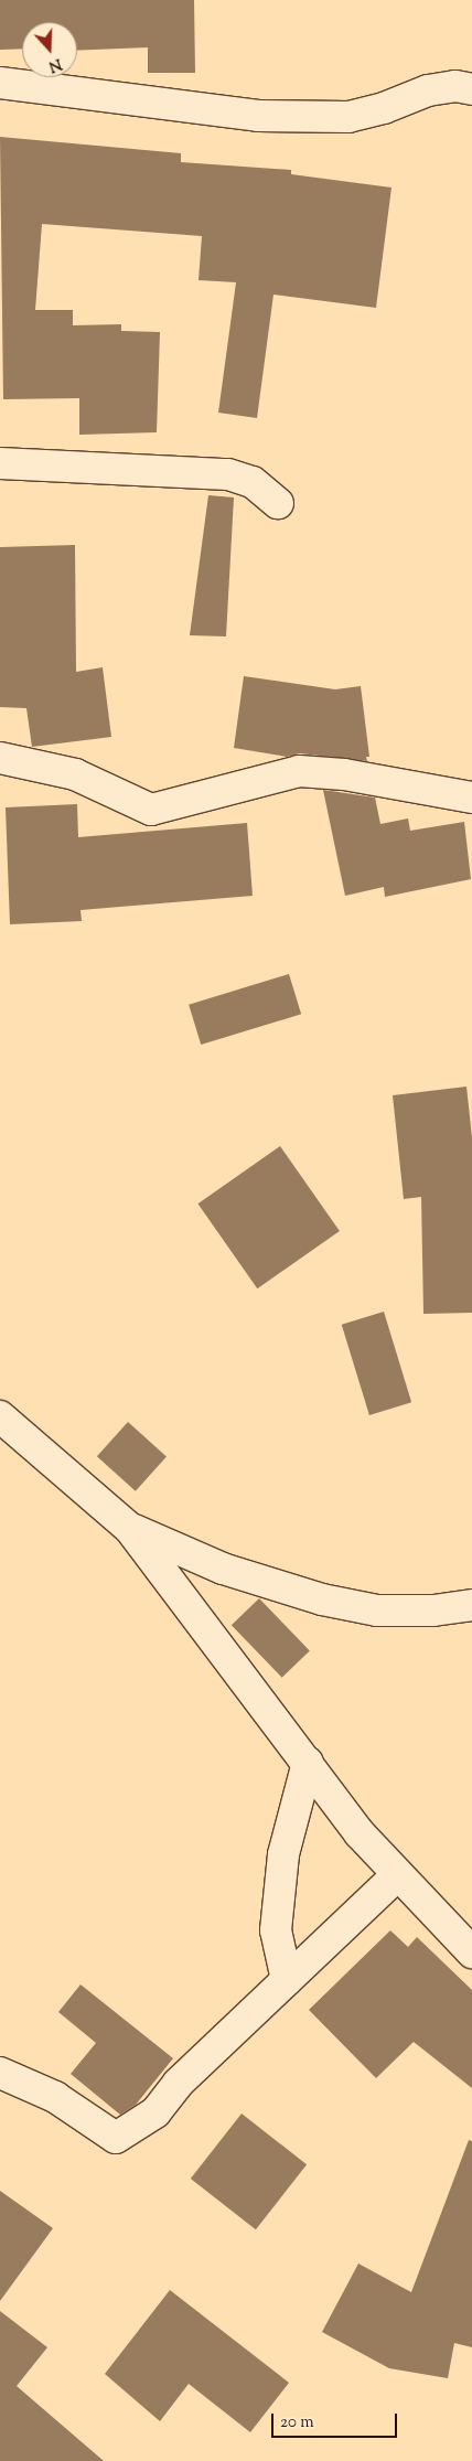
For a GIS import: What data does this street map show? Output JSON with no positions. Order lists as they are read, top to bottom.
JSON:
{
  "scale_bar": "20 m",
  "north": "bottom"
}
